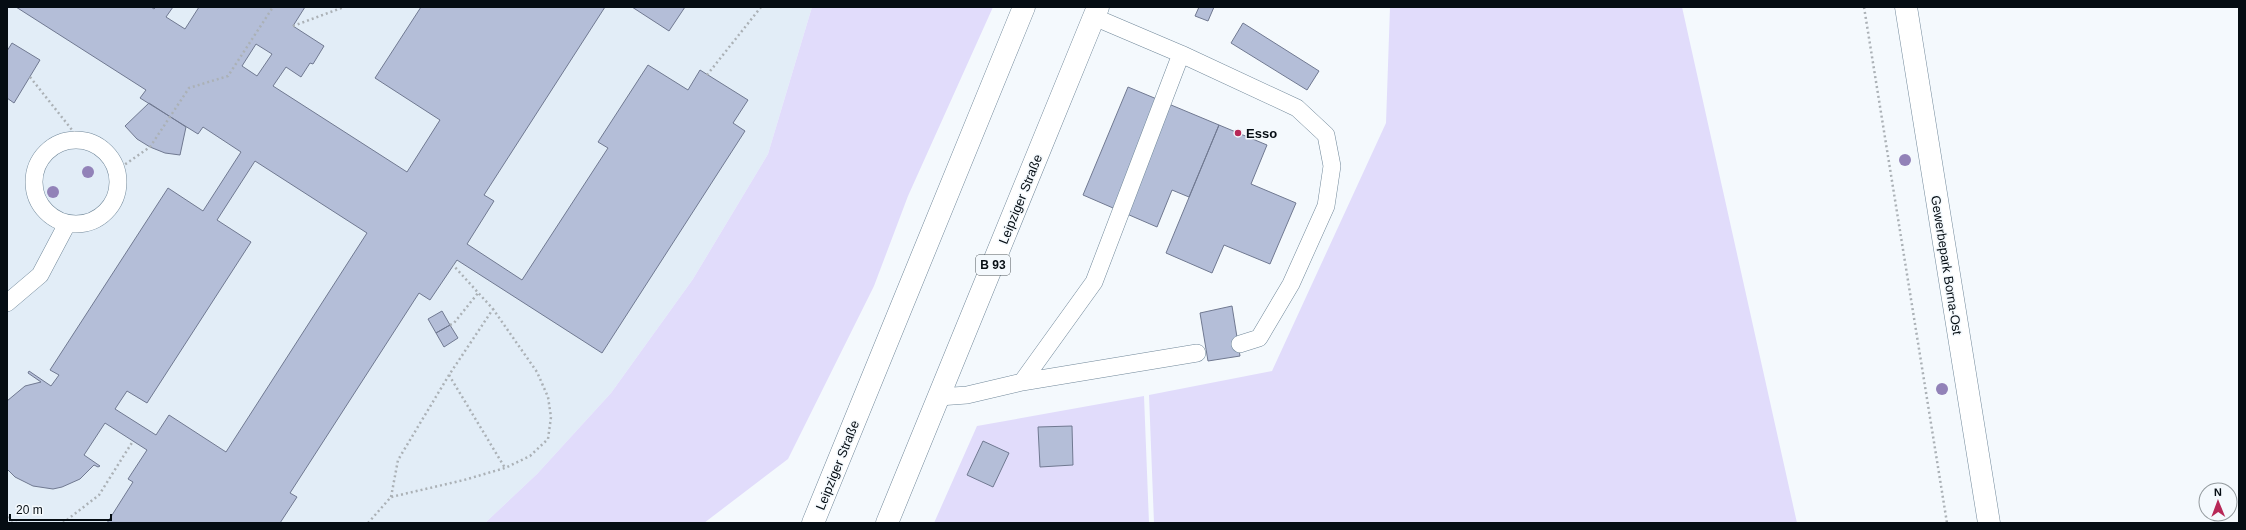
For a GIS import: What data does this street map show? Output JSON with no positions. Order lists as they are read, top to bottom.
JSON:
{
  "streets": {
    "main road": ["Leipziger Straße", "B 93", "Gewerbepark Borna-Ost"]
  },
  "places": ["Esso"],
  "scale_bar": "20 m",
  "north": "top"
}
